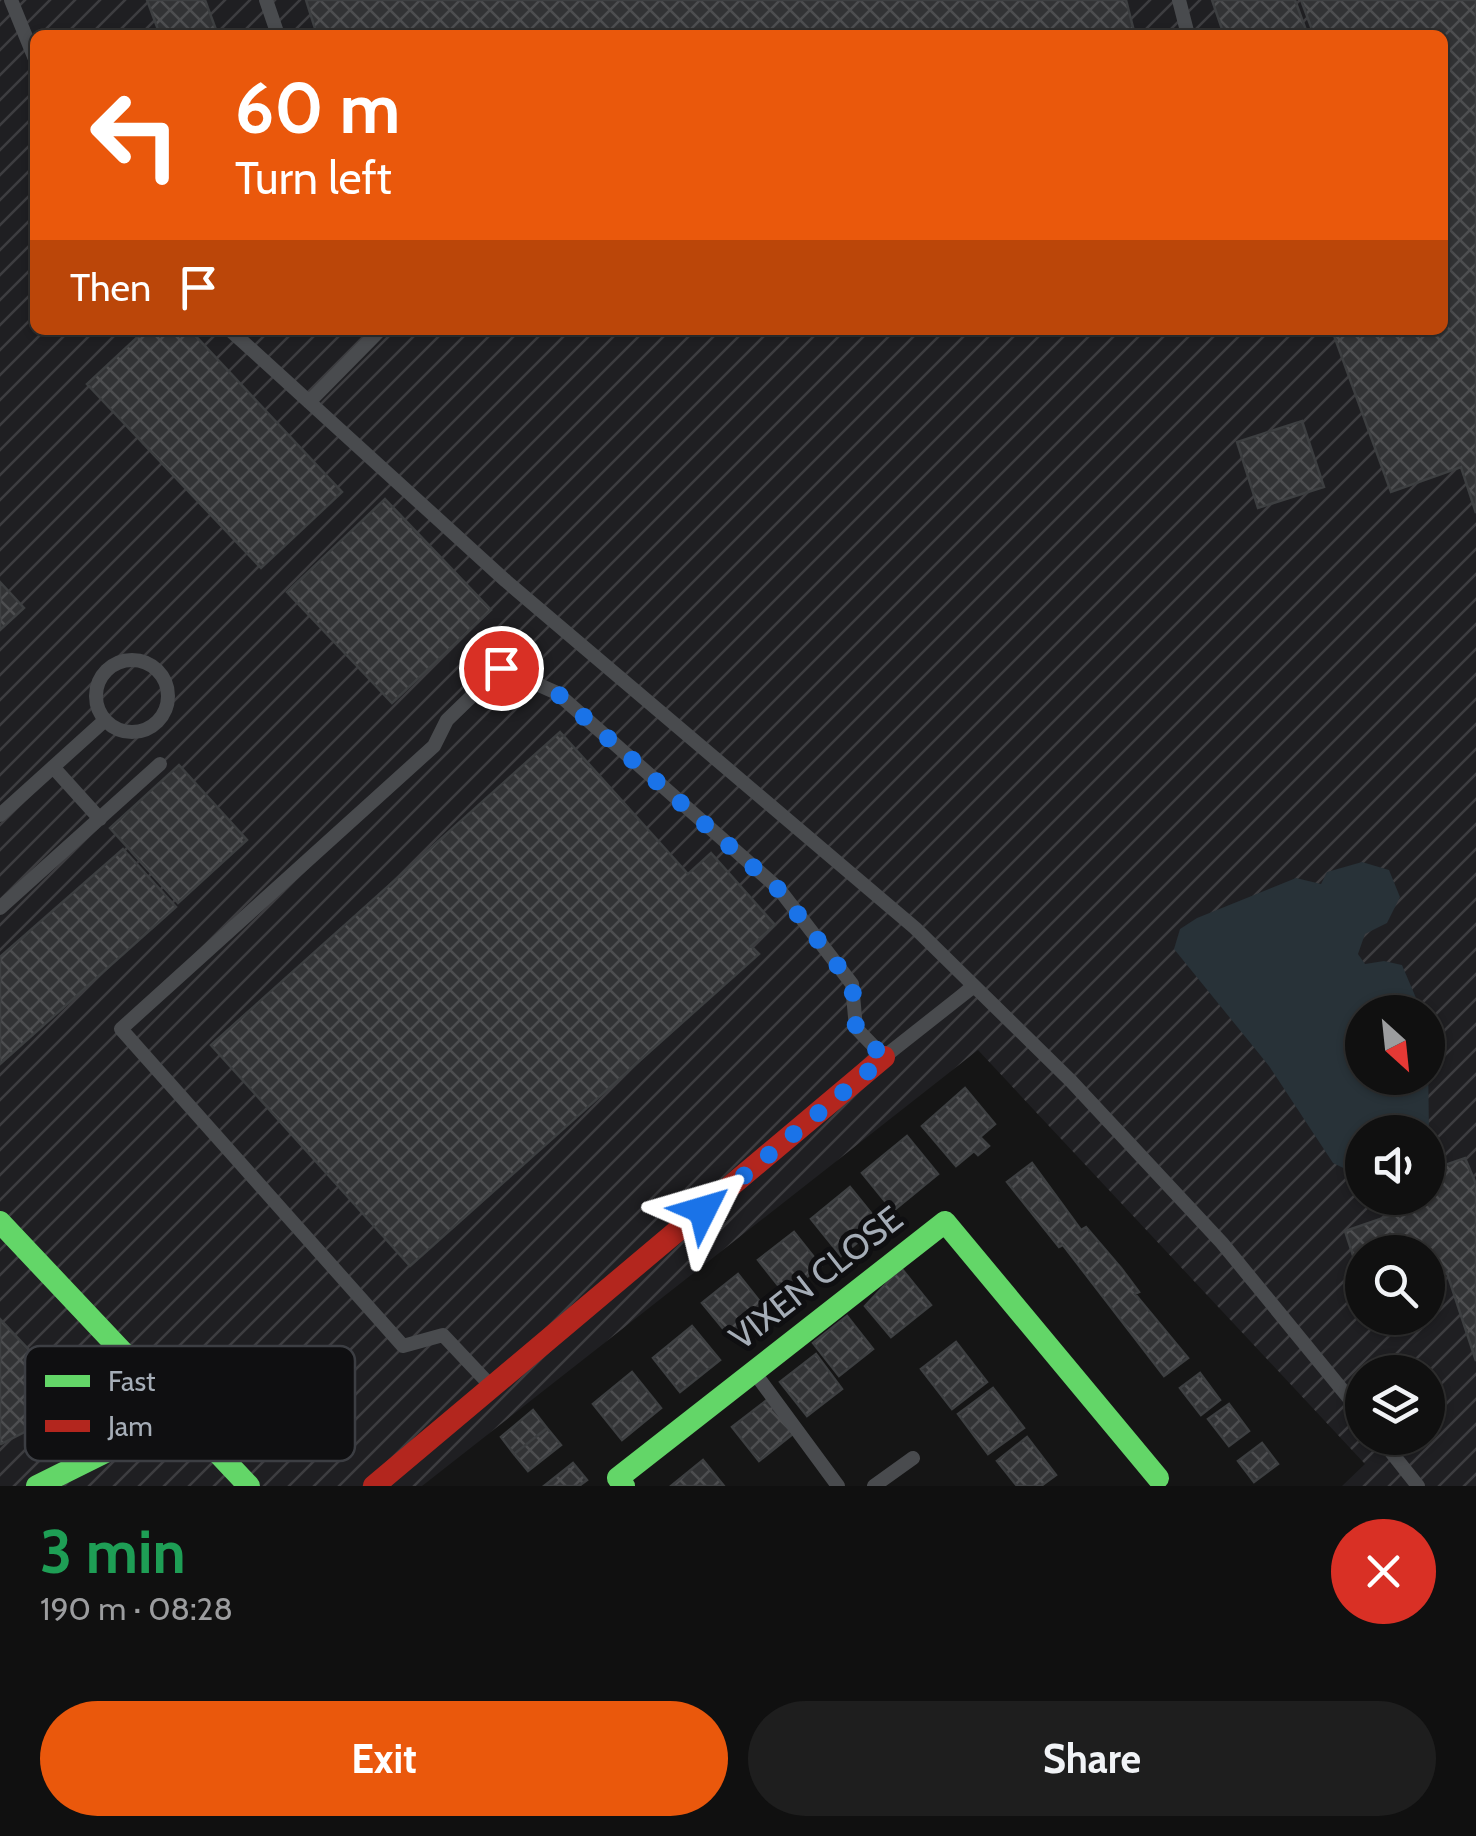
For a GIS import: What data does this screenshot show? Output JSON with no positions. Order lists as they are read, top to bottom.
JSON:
{
  "streets": {
    "street": ["VIXEN CLOSE"]
  },
  "legend": ["Fast", "Jam"],
  "north": "bottom right",
  "page": {
    "turn": ["60 m", "Turn left"],
    "then": "Then",
    "heading": ["3 min", "190 m · 08:28"],
    "buttons": ["Exit", "Share"]
  }
}
